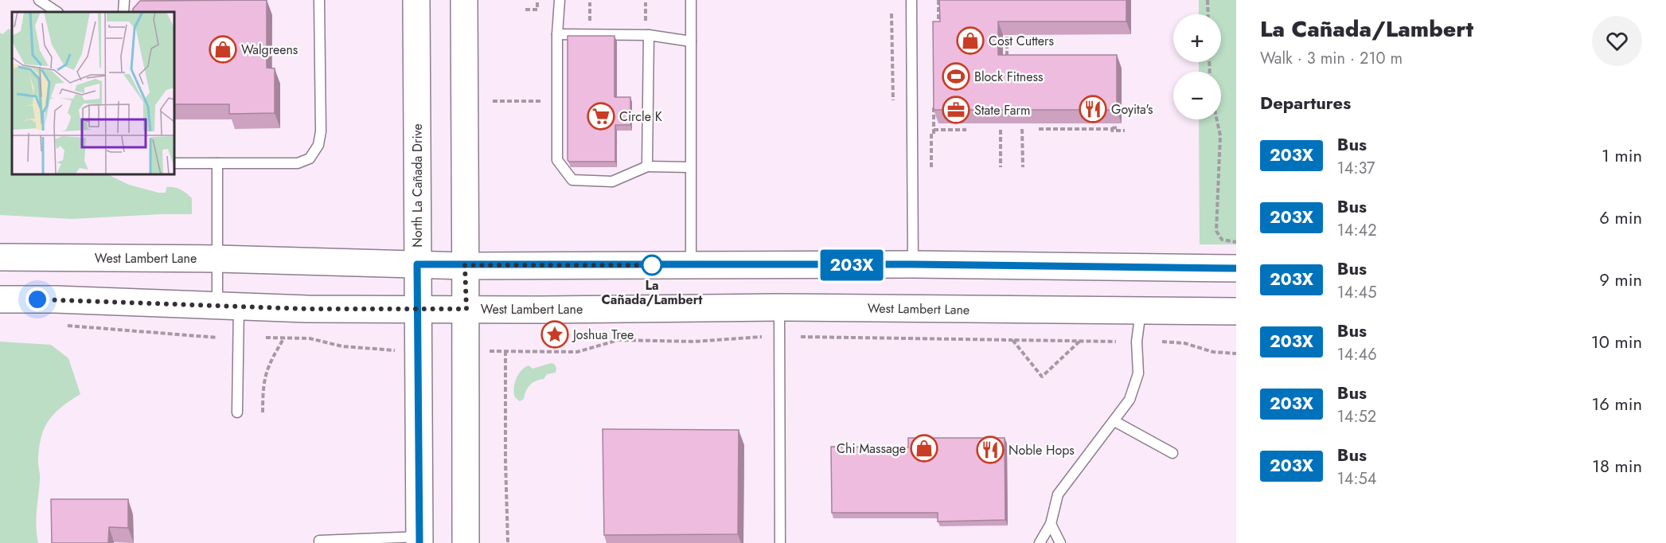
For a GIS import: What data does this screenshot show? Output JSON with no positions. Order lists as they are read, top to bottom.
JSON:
{
  "streets": {
    "main road": ["North La Cañada Drive", "West Lambert Lane"]
  },
  "crossings": [
    ["North La Cañada Drive", "West Lambert Lane"]
  ],
  "places": {
    "shop": ["Cost Cutters", "Walgreens", "Chi Massage"],
    "sports": ["Block Fitness"],
    "restaurant": ["Goyita's", "Noble Hops"],
    "office": ["State Farm"],
    "supermarket": ["Circle K"],
    "other": ["La Cañada/Lambert"],
    "place": ["Joshua Tree"]
  },
  "lines": ["bus line 203X"],
  "page": {
    "on_map": "203X",
    "heading": [
      ["La Cañada/Lambert", "Walk · 3 min · 210 m"],
      "Departures"
    ],
    "map_buttons": ["+", "−"],
    "list": [
      {
        "mark": "203X",
        "name": "Bus",
        "note": "14:37",
        "value": "1 min"
      },
      {
        "mark": "203X",
        "name": "Bus",
        "note": "14:42",
        "value": "6 min"
      },
      {
        "mark": "203X",
        "name": "Bus",
        "note": "14:45",
        "value": "9 min"
      },
      {
        "mark": "203X",
        "name": "Bus",
        "note": "14:46",
        "value": "10 min"
      },
      {
        "mark": "203X",
        "name": "Bus",
        "note": "14:52",
        "value": "16 min"
      },
      {
        "mark": "203X",
        "name": "Bus",
        "note": "14:54",
        "value": "18 min"
      }
    ]
  }
}
